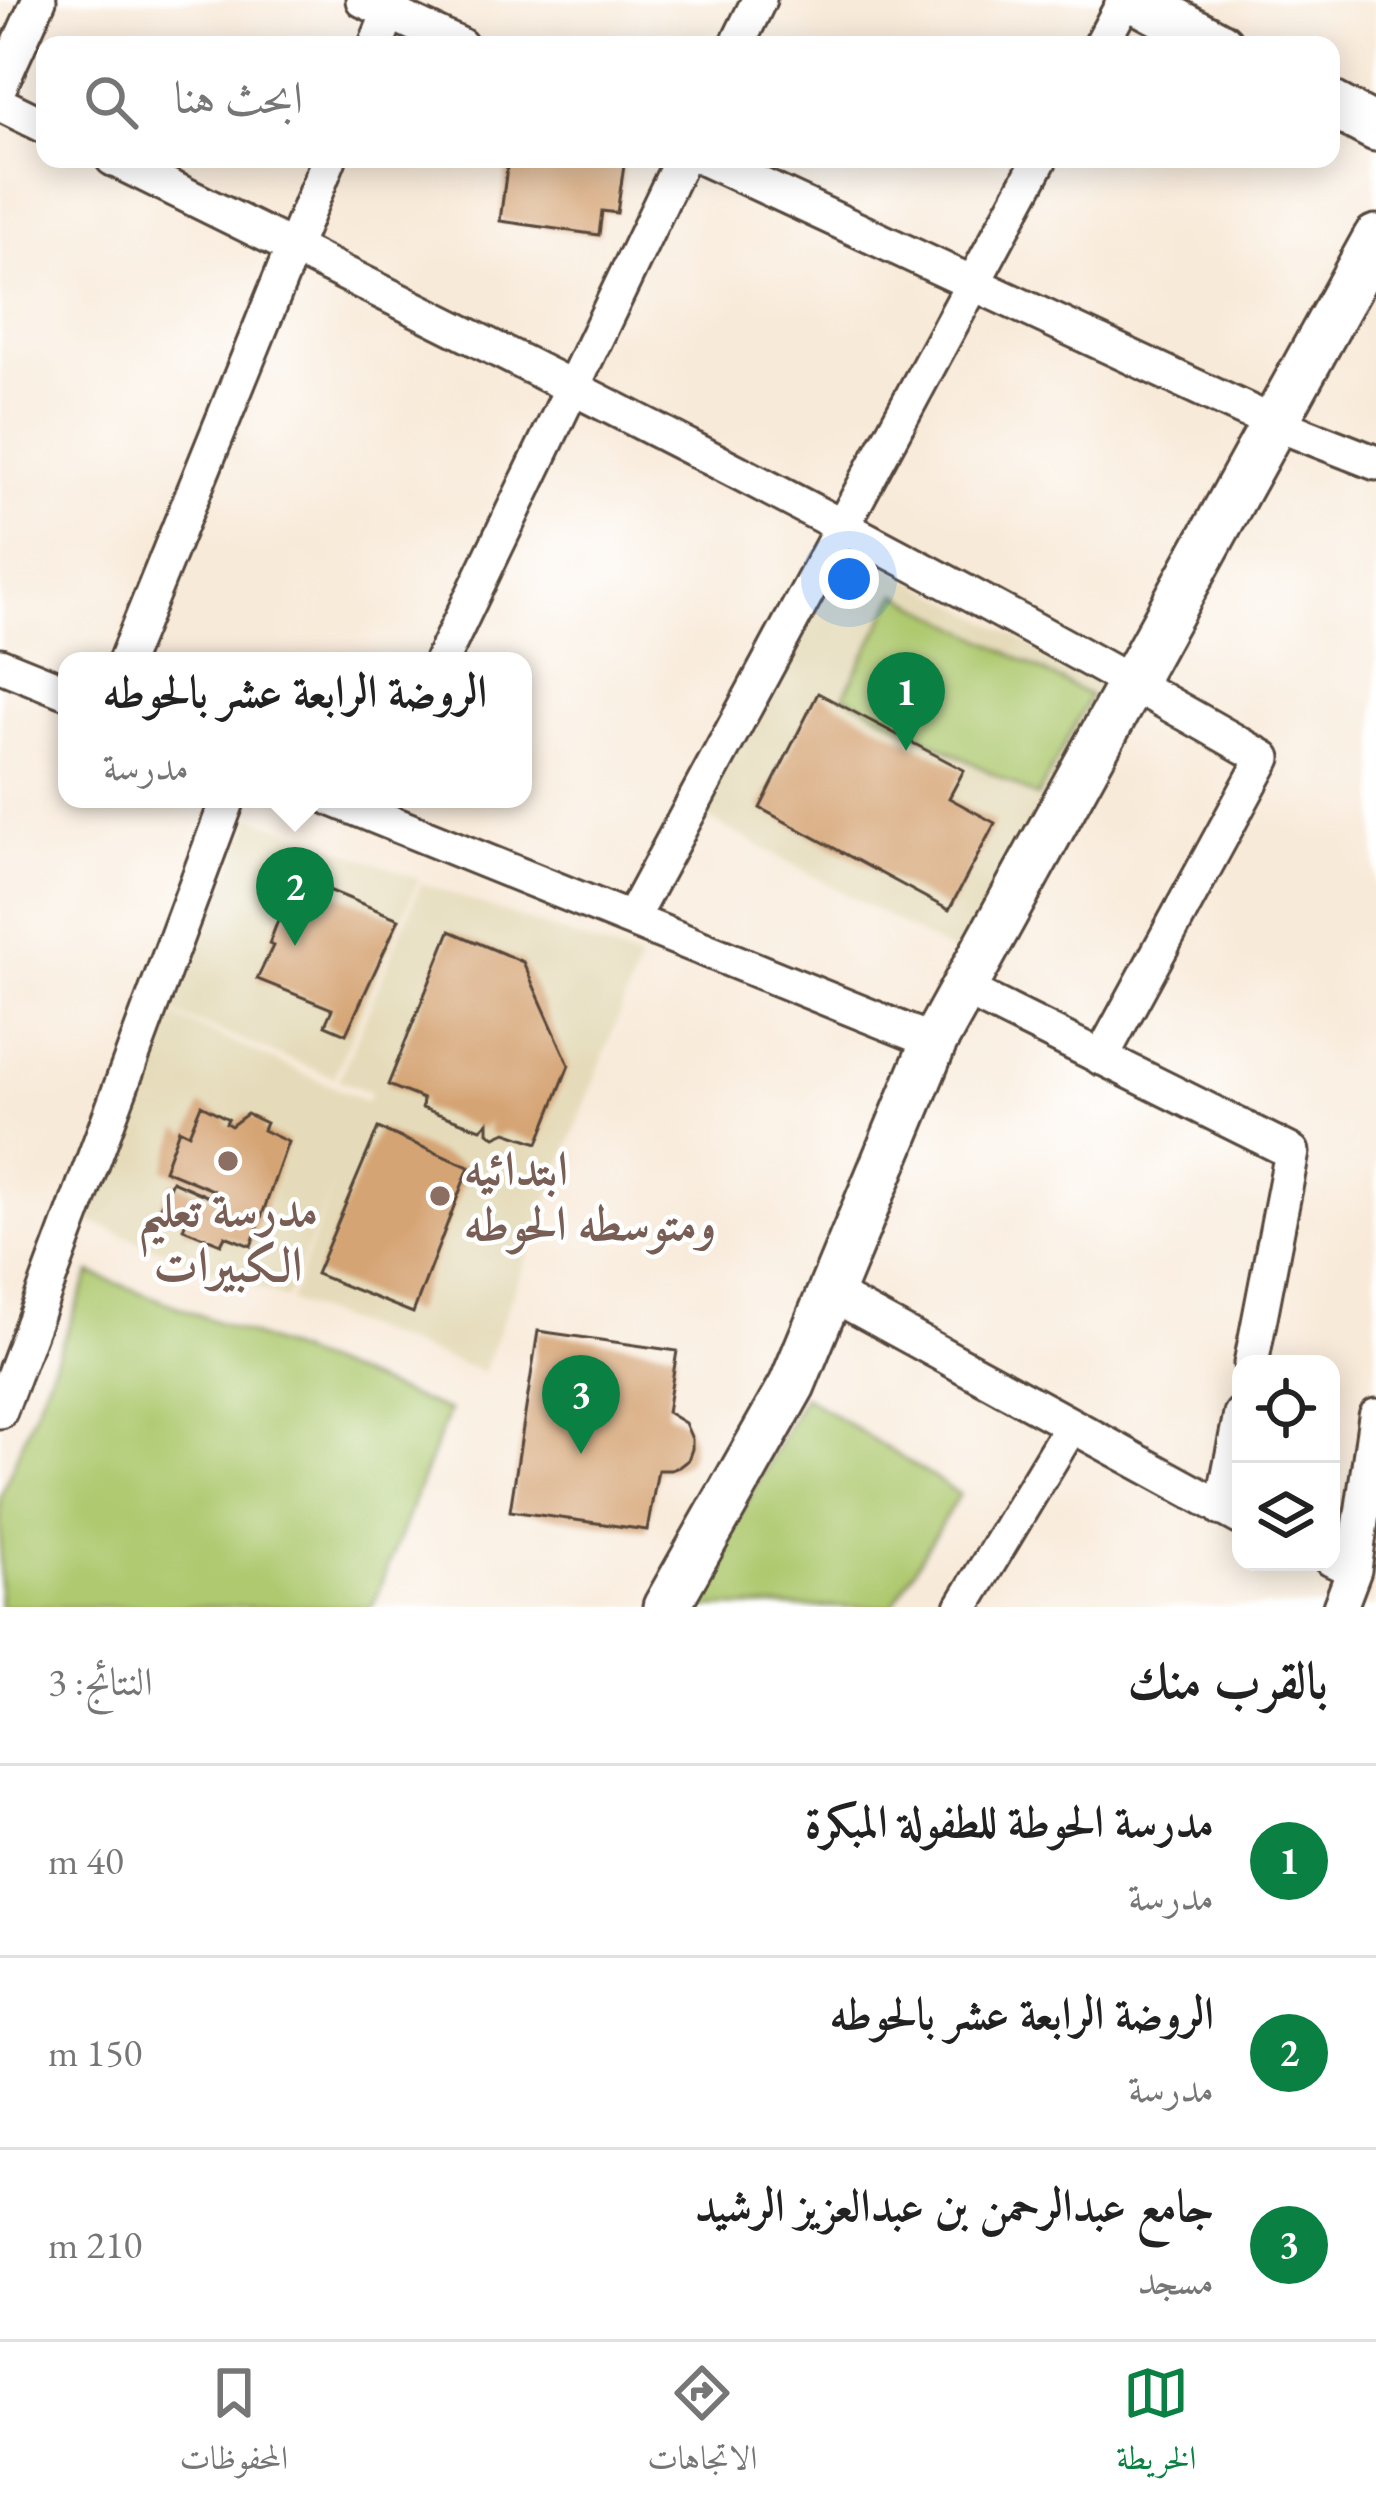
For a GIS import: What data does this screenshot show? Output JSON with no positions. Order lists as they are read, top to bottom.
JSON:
{
  "places": ["مدرسة تعليم الكبيرات", "ابتدائيه ومتوسطه الحوطه"],
  "page": {
    "search": "ابحث هنا",
    "pins": ["1", "2", "3"],
    "popup": ["الروضة الرابعة عشر بالحوطه", "مدرسة"],
    "heading": ["بالقرب منك", "النتائج: 3"],
    "list": [
      {
        "mark": "1",
        "name": "مدرسة الحوطة للطفولة المبكرة",
        "note": "مدرسة",
        "value": "40 m"
      },
      {
        "mark": "2",
        "name": "الروضة الرابعة عشر بالحوطه",
        "note": "مدرسة",
        "value": "150 m"
      },
      {
        "mark": "3",
        "name": "جامع عبدالرحمن بن عبدالعزيز الرشيد",
        "note": "مسجد",
        "value": "210 m"
      }
    ],
    "nav": ["الخريطة", "الاتجاهات", "المحفوظات"]
  }
}
